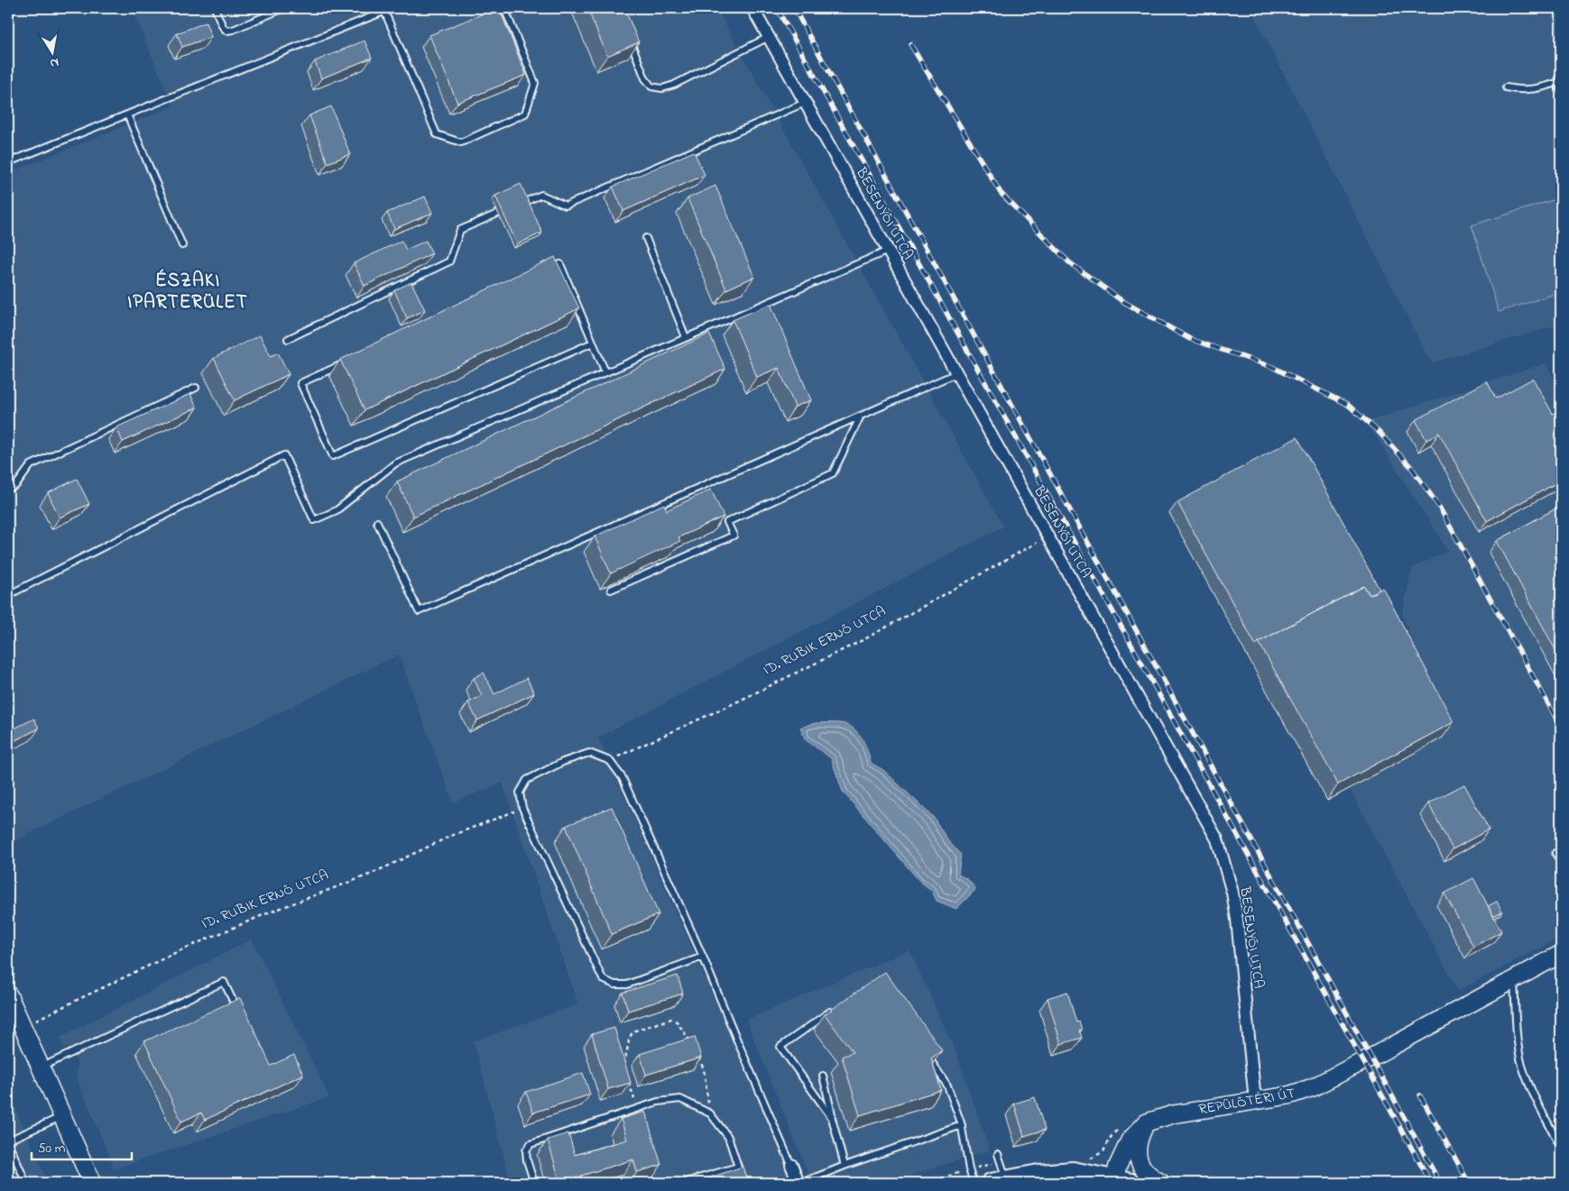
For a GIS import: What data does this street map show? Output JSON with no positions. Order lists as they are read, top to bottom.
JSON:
{
  "streets": {
    "street": ["BESENYŐI UTCA", "REPÜLŐTÉRI ÚT"],
    "path": ["ID. RUBIK ERNŐ UTCA"]
  },
  "crossings": [
    ["BESENYŐI UTCA", "ID. RUBIK ERNŐ UTCA"],
    ["BESENYŐI UTCA", "REPÜLŐTÉRI ÚT"]
  ],
  "districts": ["ÉSZAKI IPARTERÜLET"],
  "scale_bar": "50 m",
  "north": "bottom"
}
